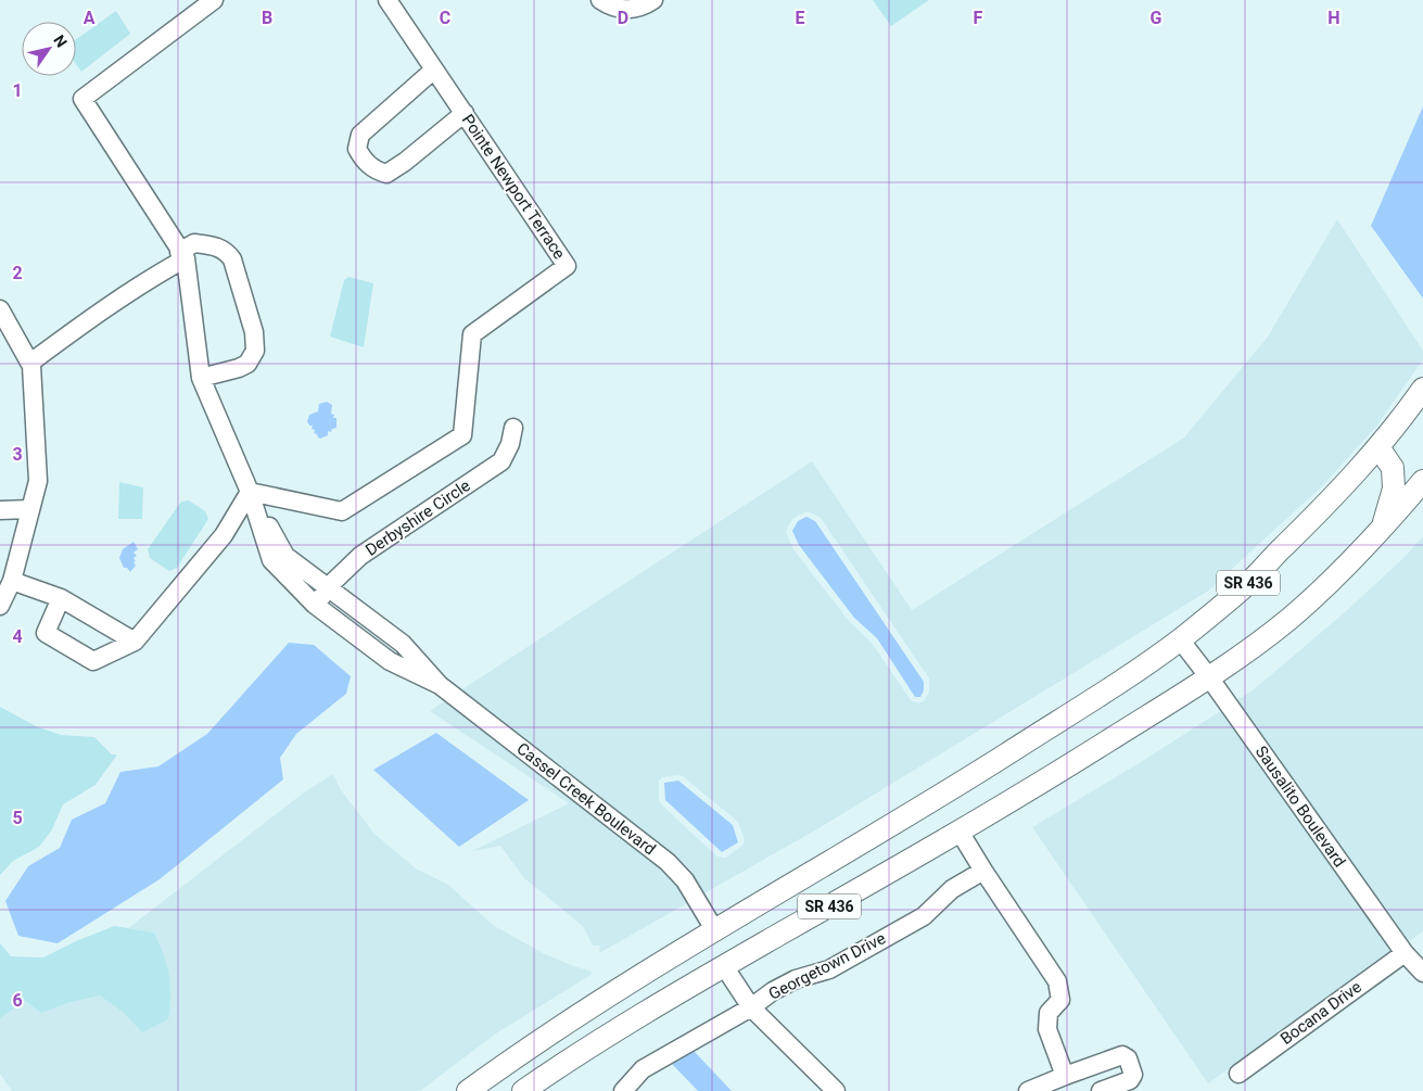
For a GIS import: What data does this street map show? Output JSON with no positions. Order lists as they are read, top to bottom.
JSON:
{
  "streets": {
    "main road": ["SR 436"],
    "street": [
      "Pointe Newport Terrace",
      "Derbyshire Circle",
      "Cassel Creek Boulevard",
      "Sausalito Boulevard",
      "Georgetown Drive",
      "Bocana Drive"
    ]
  },
  "crossings": [
    ["Pointe Newport Terrace", "Cassel Creek Boulevard"],
    ["Derbyshire Circle", "Cassel Creek Boulevard"],
    ["SR 436", "Cassel Creek Boulevard"],
    ["SR 436", "Sausalito Boulevard"],
    ["SR 436", "Georgetown Drive"],
    ["Sausalito Boulevard", "Bocana Drive"]
  ],
  "north": "top right",
  "grid": {
    "columns": [
      "A",
      "B",
      "C",
      "D",
      "E",
      "F",
      "G",
      "H"
    ],
    "rows": [
      "1",
      "2",
      "3",
      "4",
      "5",
      "6"
    ]
  }
}
